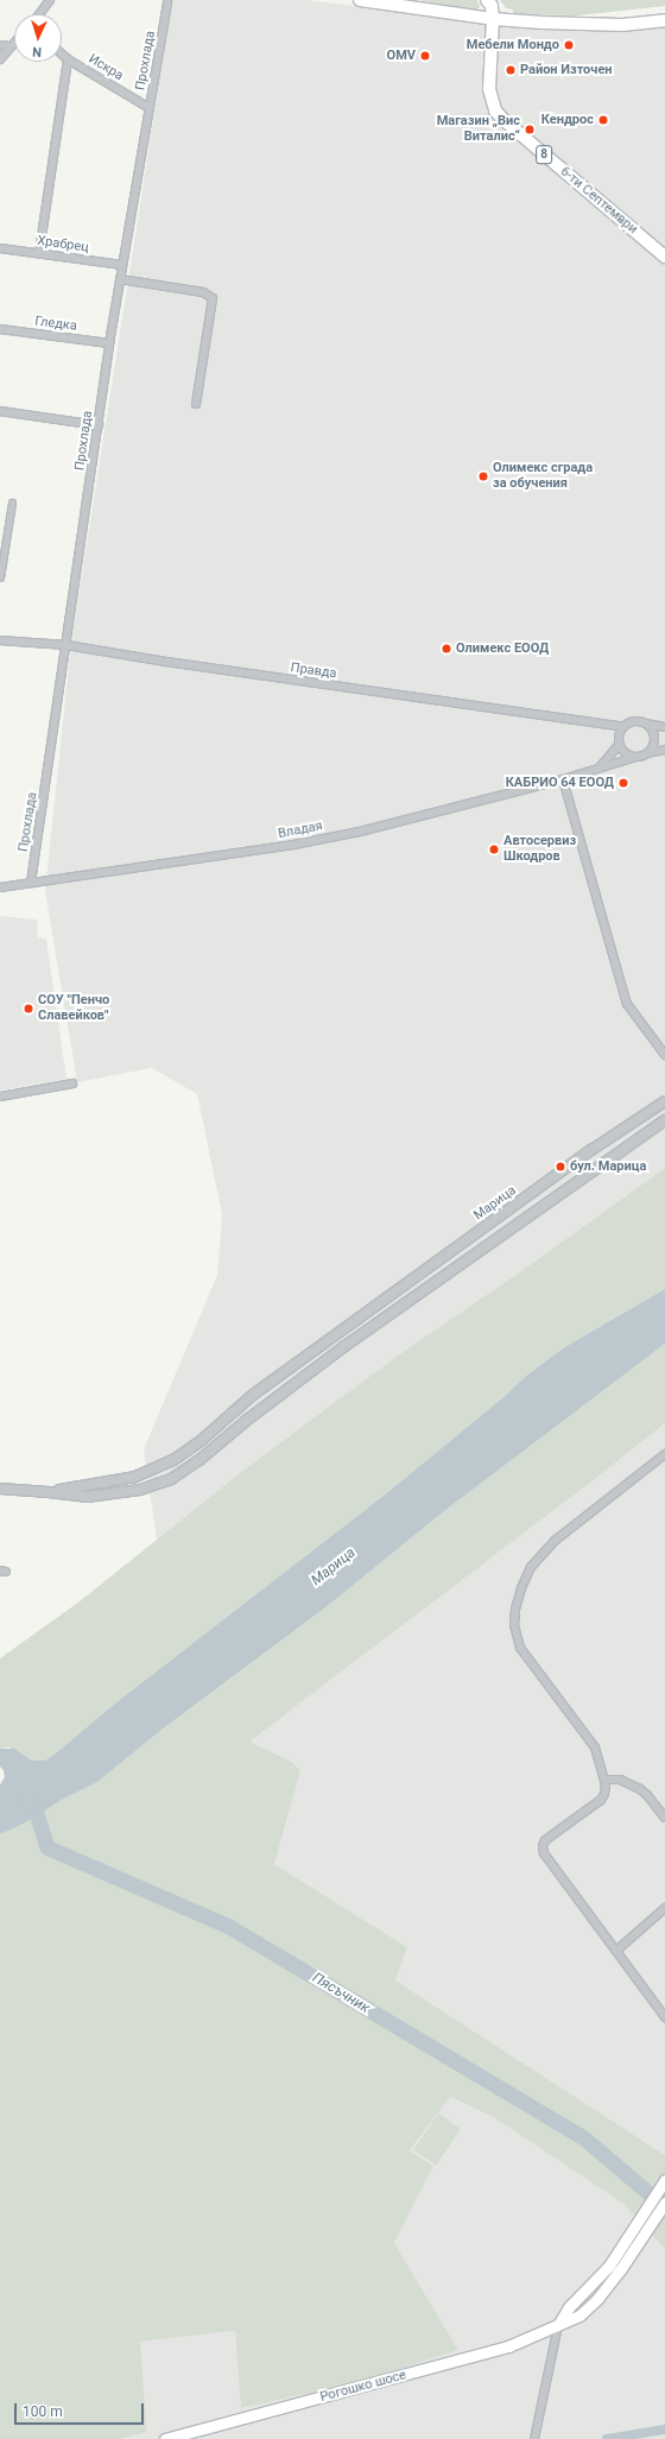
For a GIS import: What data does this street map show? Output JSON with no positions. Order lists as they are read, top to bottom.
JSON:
{
  "streets": {
    "main road": ["8", "6-ти Септември", "Рогошко шосе"],
    "street": [
      "Прохлада",
      "Искра",
      "Храбрец",
      "Гледка",
      "Правда",
      "Владая",
      "Марица"
    ]
  },
  "crossings": [
    ["Прохлада", "Искра"],
    ["Прохлада", "Храбрец"],
    ["Прохлада", "Гледка"],
    ["Прохлада", "Правда"],
    ["Прохлада", "Владая"],
    ["8", "6-ти Септември"],
    ["Правда", "Владая"]
  ],
  "water": ["Марица", "Пясъчник"],
  "places": [
    "Мебели Мондо",
    "OMV",
    "Район Източен",
    "Кендрос",
    "Магазин „Вис Виталис“",
    "Олимекс сграда за обучения",
    "Олимекс ЕООД",
    "КАБРИО 64 ЕООД",
    "Автосервиз Шкодров",
    "СОУ \"Пенчо Славейков\"",
    "бул. Марица"
  ],
  "scale_bar": "100 m",
  "north": "bottom"
}
